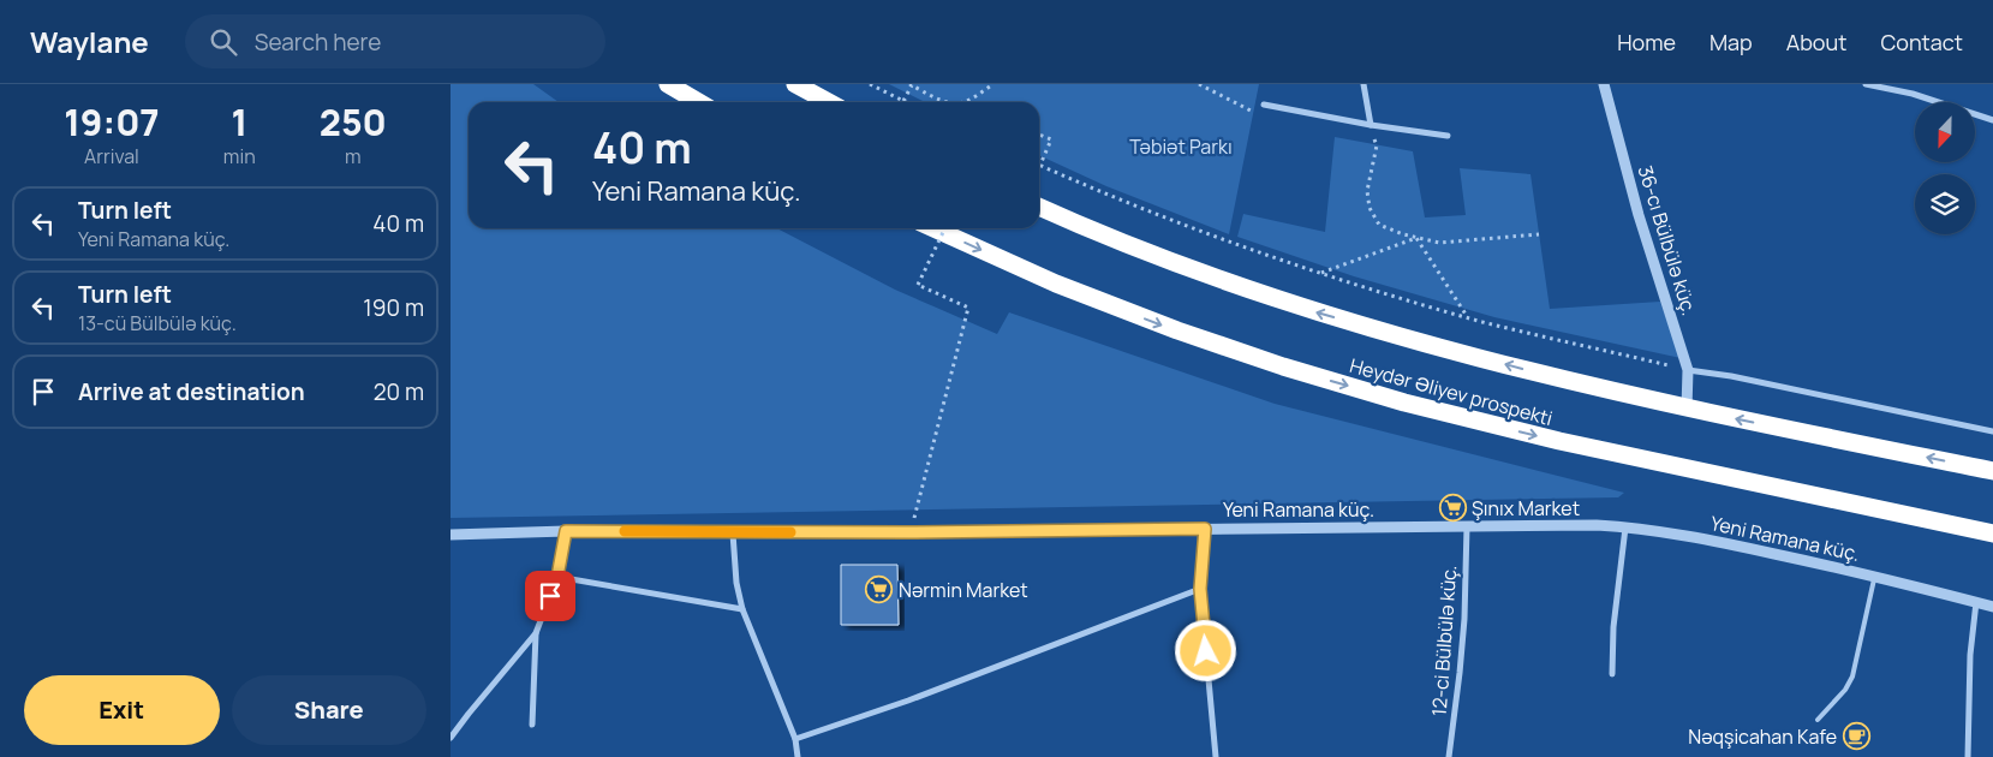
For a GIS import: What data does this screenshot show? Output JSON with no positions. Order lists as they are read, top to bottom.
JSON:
{
  "streets": {
    "highway": ["Heydər Əliyev prospekti"],
    "street": ["36-cı Bülbülə küç.", "Yeni Ramana küç.", "12-ci Bülbülə küç."]
  },
  "crossings": [
    ["36-cı Bülbülə küç.", "Heydər Əliyev prospekti"],
    ["Yeni Ramana küç.", "12-ci Bülbülə küç."]
  ],
  "parks": ["Təbiət Parkı"],
  "places": {
    "supermarket": ["Şınıx Market", "Nərmin Market"],
    "cafe": ["Nəqşicahan Kafe"]
  },
  "north": "bottom",
  "page": {
    "header": "Waylane",
    "search": "Search here",
    "nav": [
      "Home",
      "Map",
      "About",
      "Contact"
    ],
    "eta": [
      "19:07",
      "Arrival",
      "1",
      "min",
      "250",
      "m"
    ],
    "turn": ["40 m", "Yeni Ramana küç."],
    "list": [
      {
        "name": "Turn left",
        "note": "Yeni Ramana küç.",
        "value": "40 m"
      },
      {
        "name": "Turn left",
        "note": "13-cü Bülbülə küç.",
        "value": "190 m"
      },
      {
        "name": "Arrive at destination",
        "value": "20 m"
      }
    ],
    "buttons": ["Exit", "Share"]
  }
}
